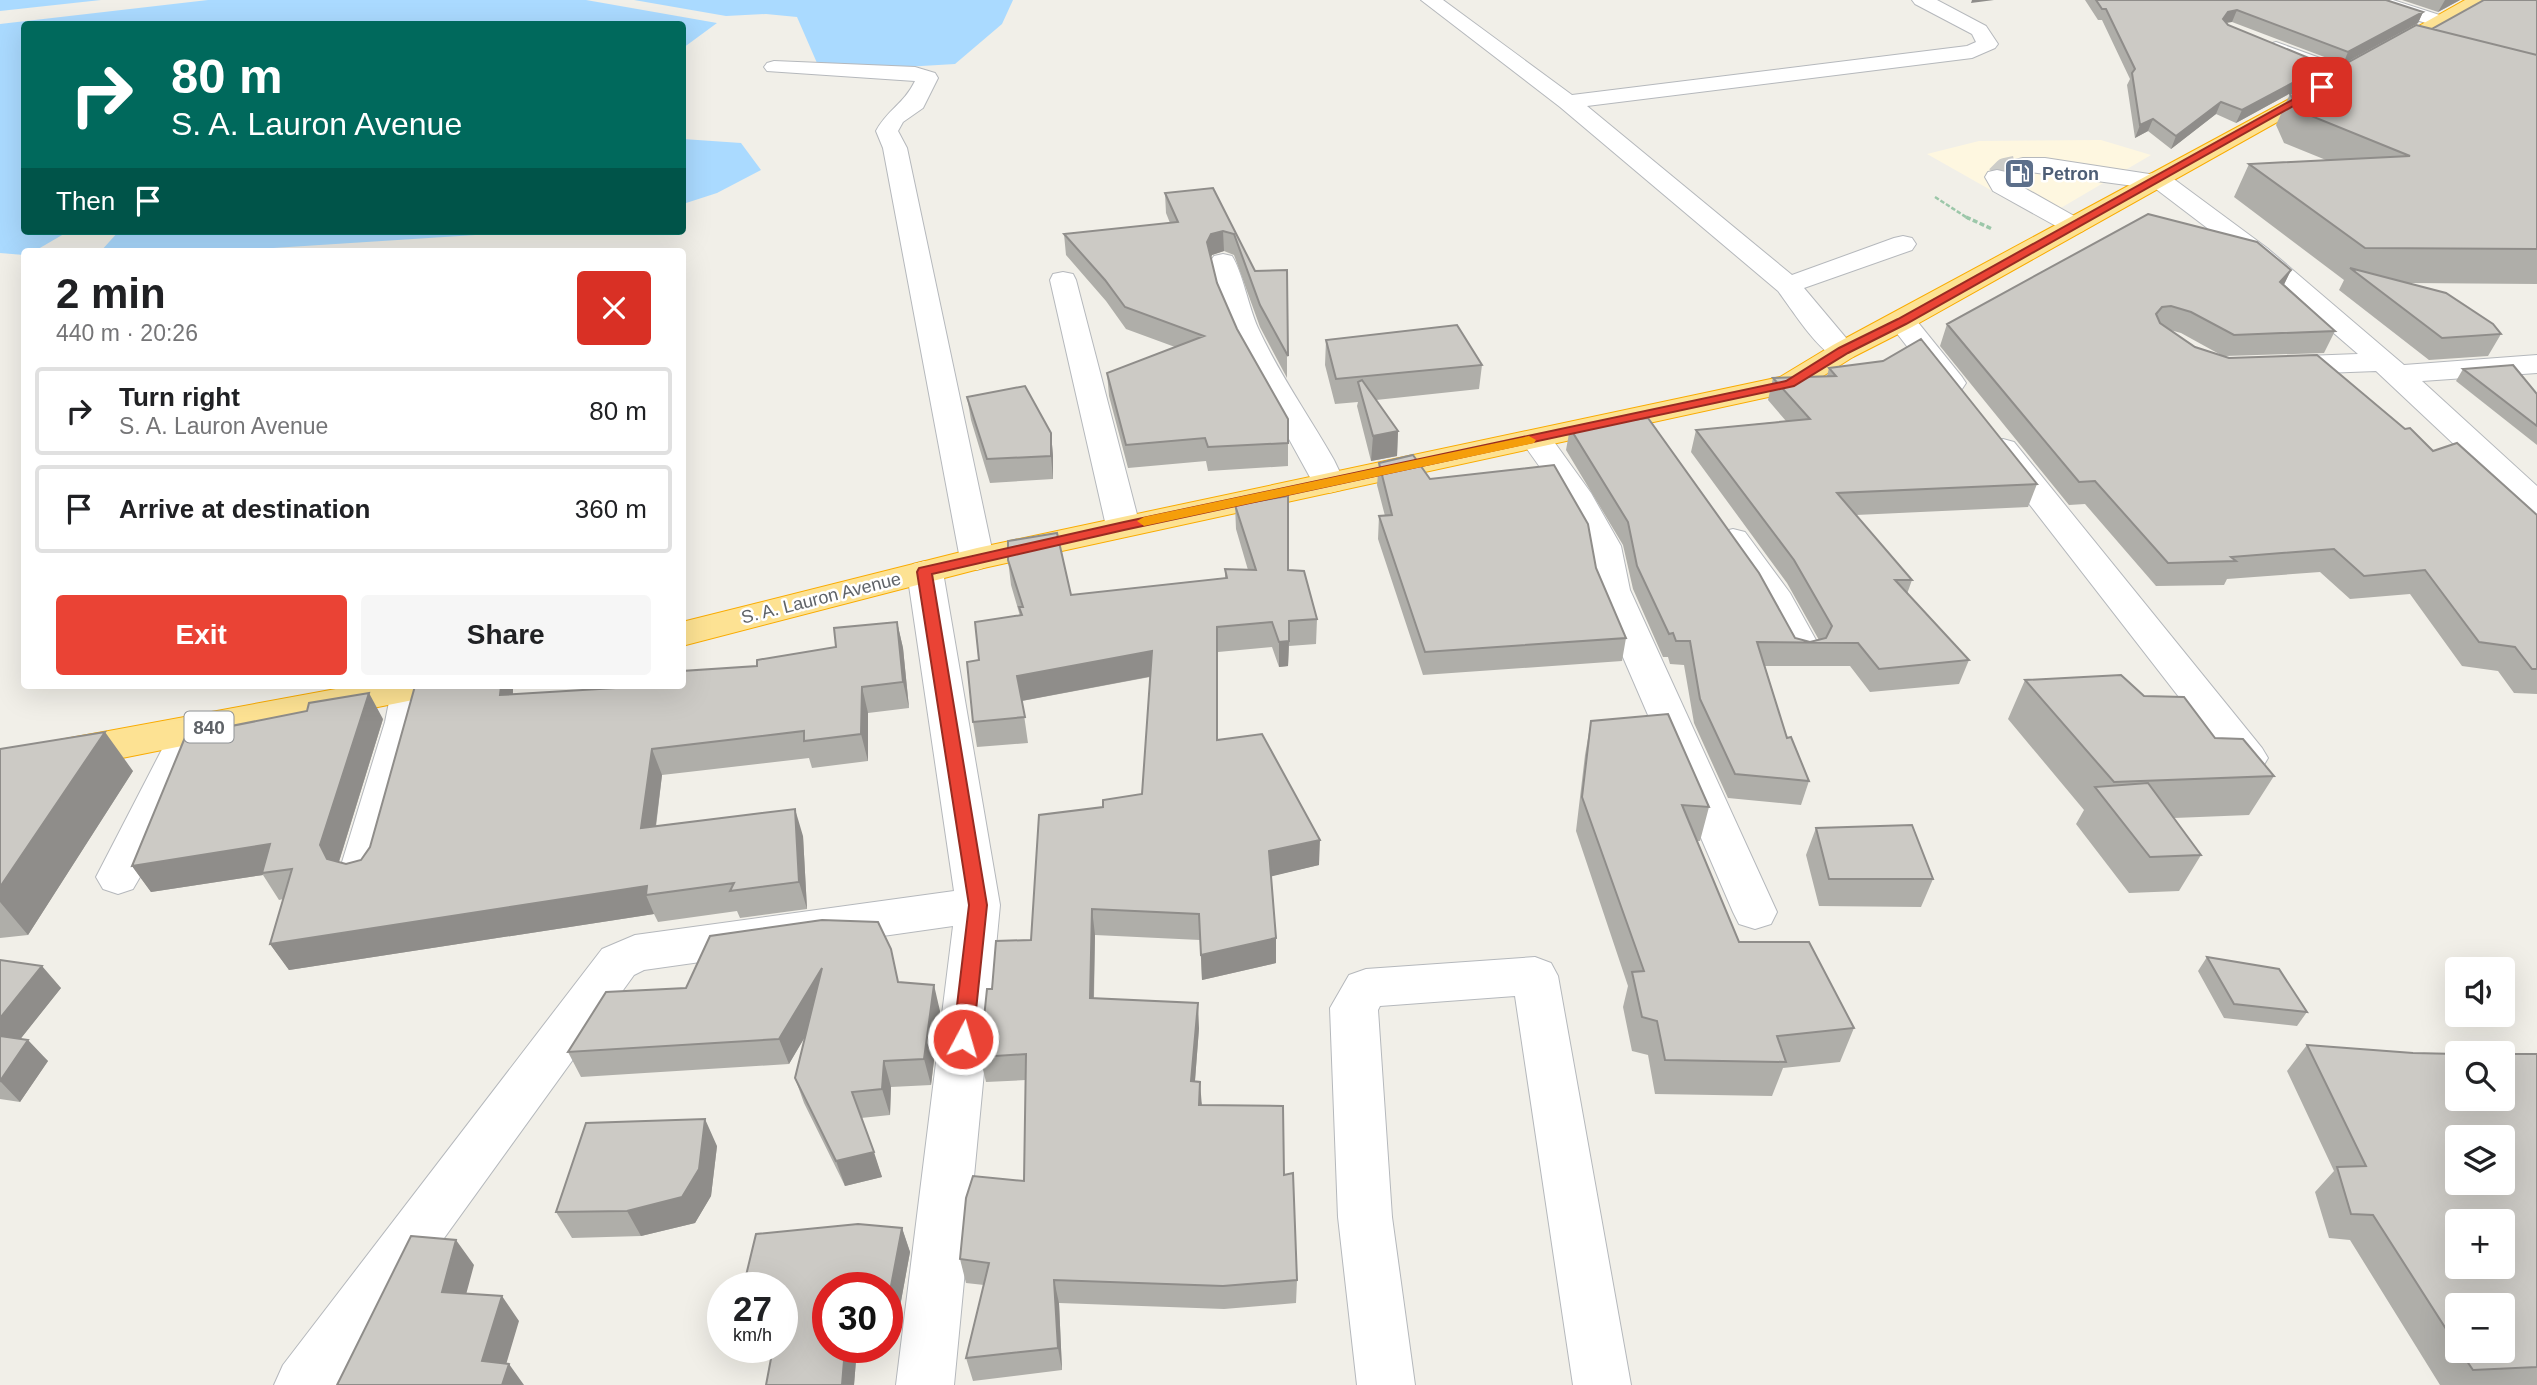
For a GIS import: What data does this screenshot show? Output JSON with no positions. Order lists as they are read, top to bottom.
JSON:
{
  "streets": {
    "highway": ["S. A. Lauron Avenue", "840"]
  },
  "places": {
    "fuel station": ["Petron"]
  },
  "page": {
    "turn": ["80 m", "S. A. Lauron Avenue"],
    "then": "Then",
    "heading": ["2 min", "440 m · 20:26"],
    "list": [
      {
        "name": "Turn right",
        "note": "S. A. Lauron Avenue",
        "value": "80 m"
      },
      {
        "name": "Arrive at destination",
        "value": "360 m"
      }
    ],
    "buttons": ["Exit", "Share"],
    "map_buttons": ["+", "−"],
    "speed": "27 km/h",
    "limit": "30"
  }
}
